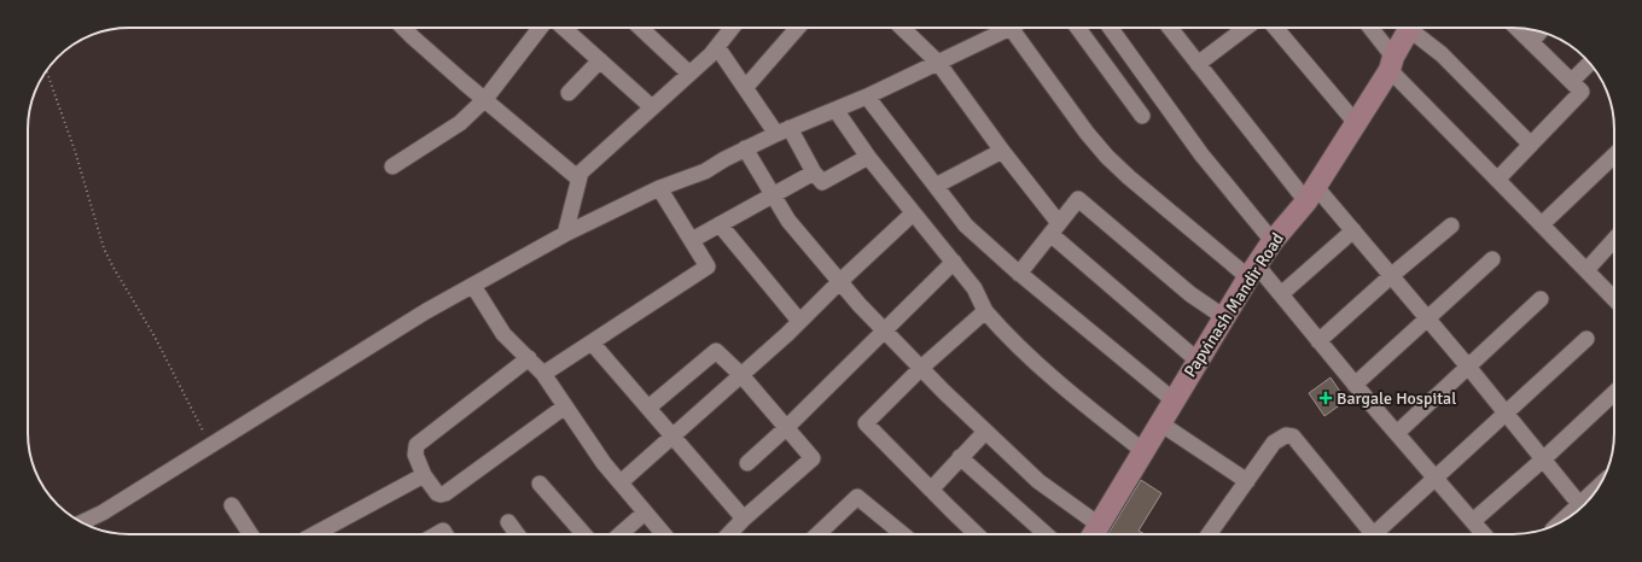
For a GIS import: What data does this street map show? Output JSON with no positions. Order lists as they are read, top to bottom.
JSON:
{
  "streets": {
    "street": ["Papvinash Mandir Road"]
  },
  "places": {
    "health": ["Bargale Hospital"]
  }
}
